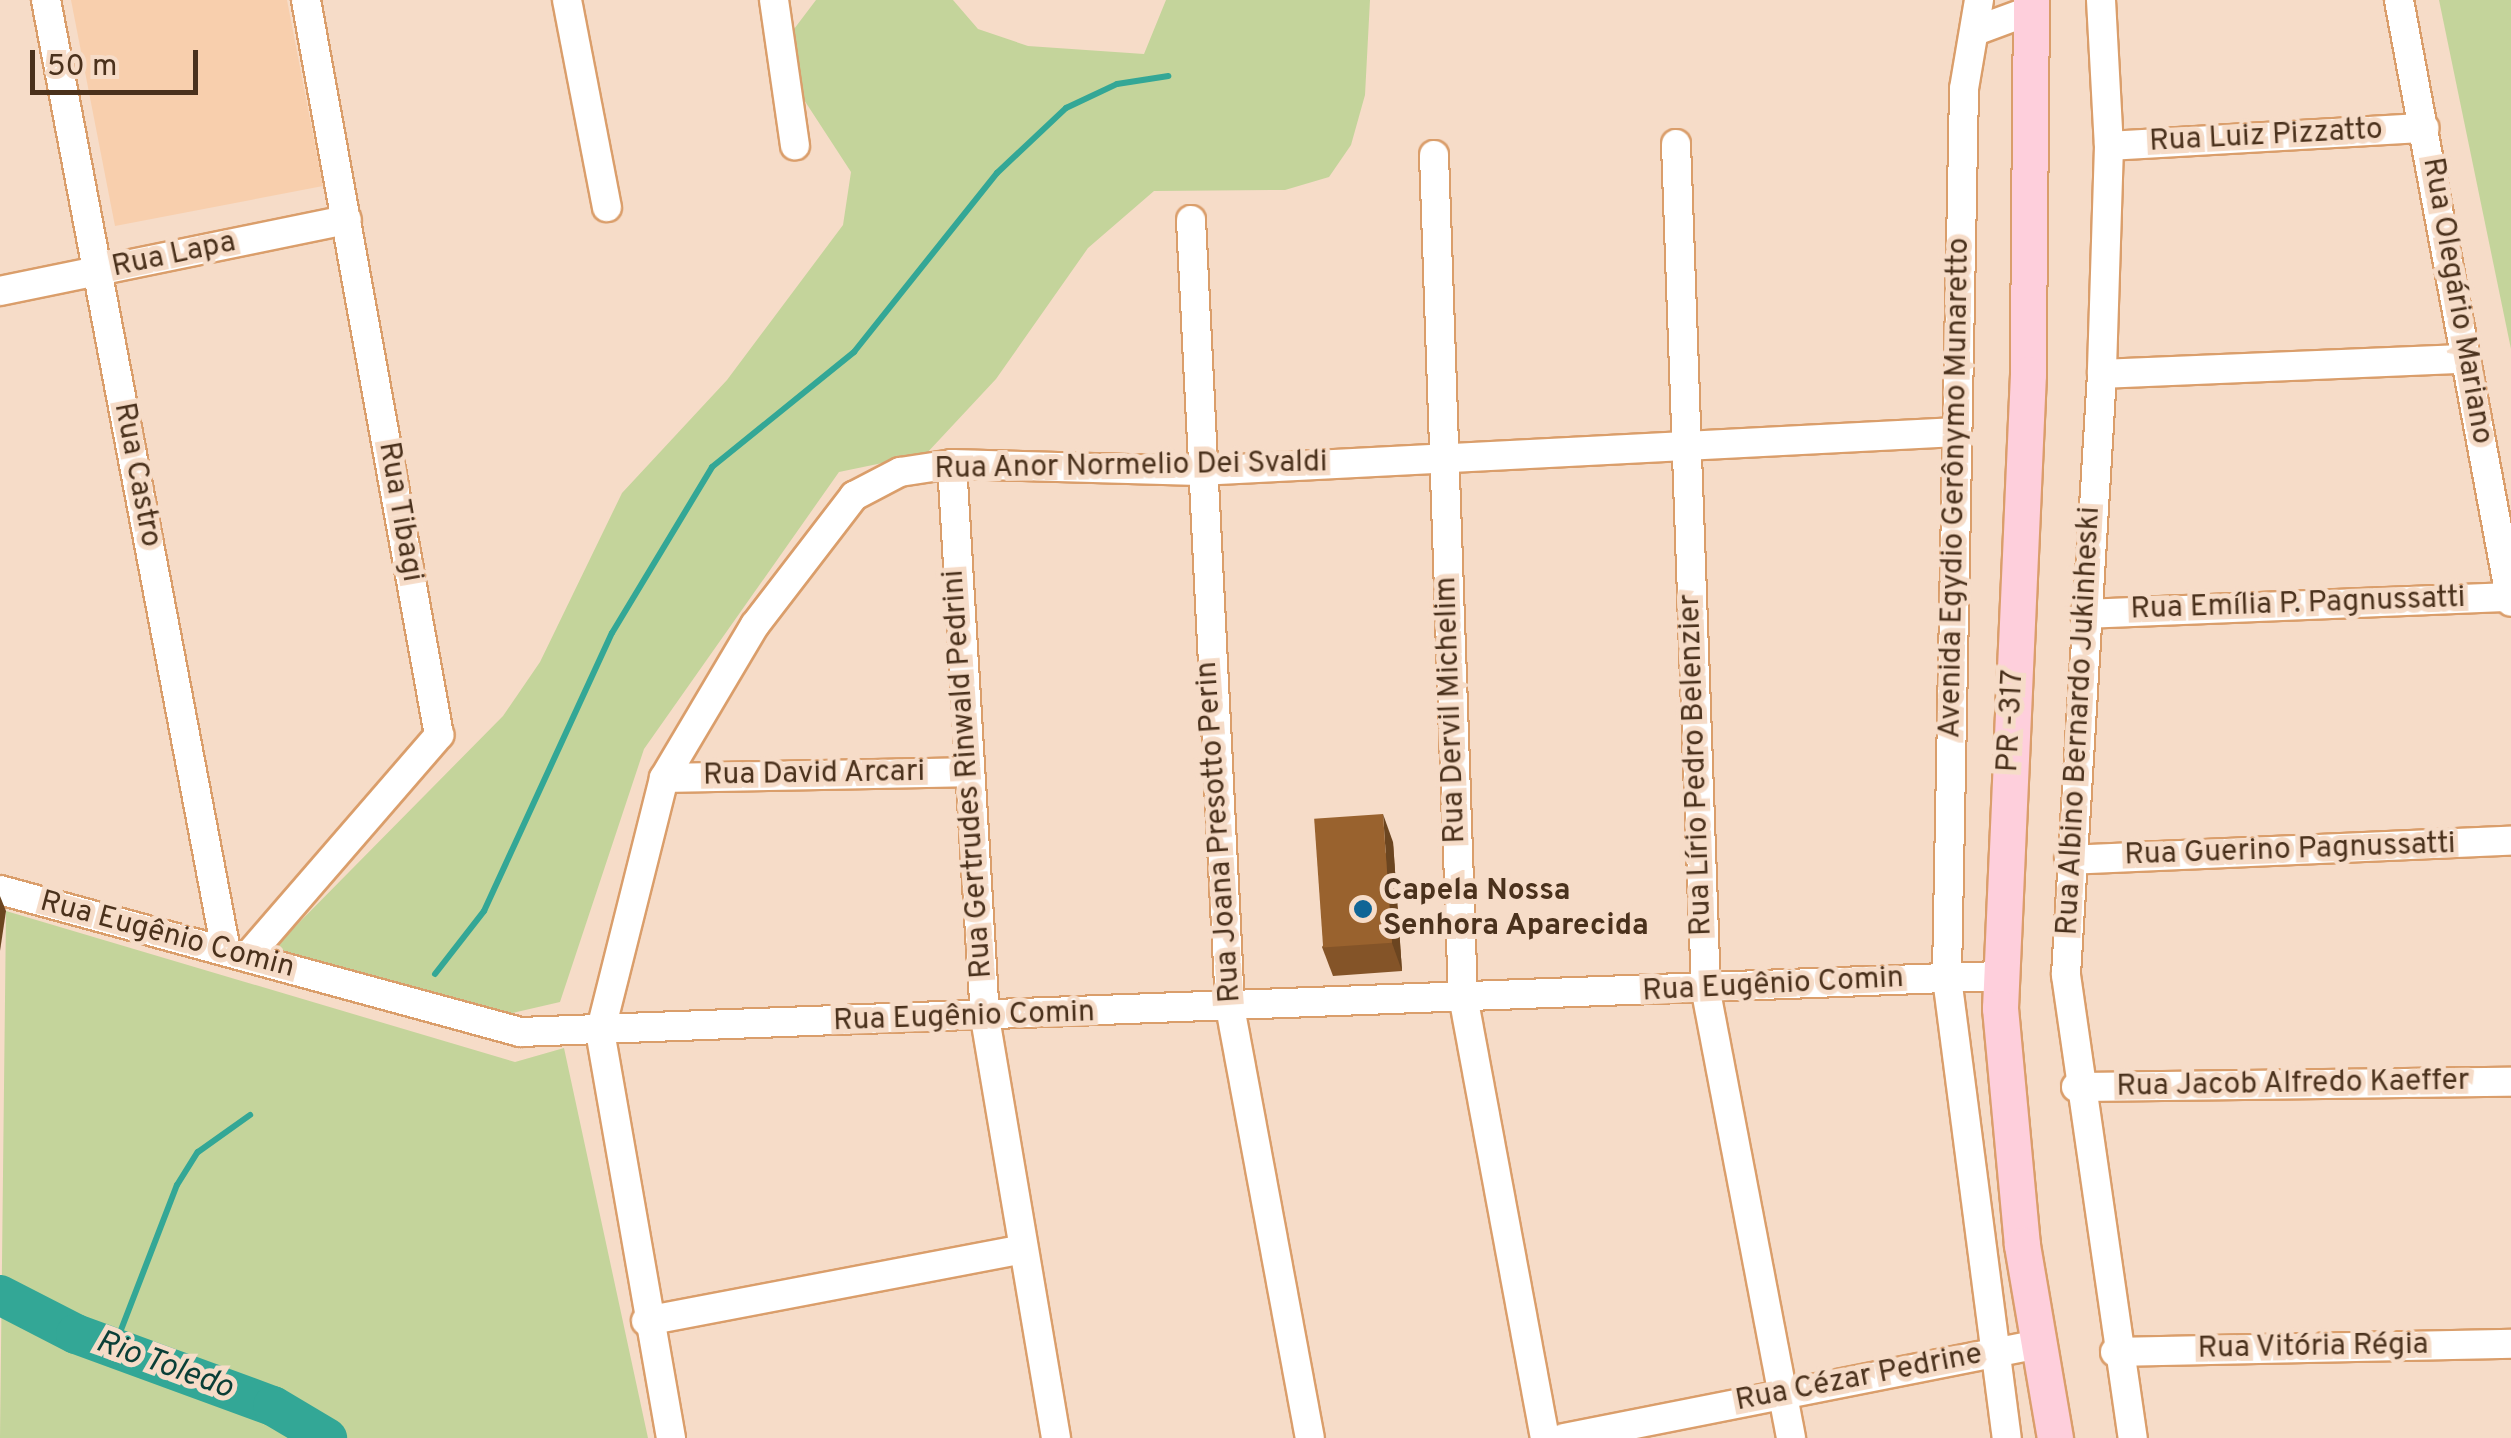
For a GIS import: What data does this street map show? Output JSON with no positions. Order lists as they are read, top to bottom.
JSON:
{
  "streets": {
    "main road": ["PR -317"],
    "street": [
      "Rua Luiz Pizzatto",
      "Rua Lapa",
      "Rua Olegário Mariano",
      "Rua Anor Normelio Dei Svaldi",
      "Rua Castro",
      "Avenida Egydio Gerônymo Munaretto",
      "Rua Tibagi",
      "Rua Emília P. Pagnussatti",
      "Rua Dervil Michelim",
      "Rua Albino Bernardo Jukinheski",
      "Rua Lírio Pedro Belenzier",
      "Rua Gertrudes Rinwald Pedrini",
      "Rua David Arcari",
      "Rua Joana Presotto Perin",
      "Rua Guerino Pagnussatti",
      "Rua Eugênio Comin",
      "Rua Jacob Alfredo Kaeffer",
      "Rua Vitória Régia",
      "Rua Cézar Pedrine"
    ]
  },
  "crossings": [
    ["Rua Luiz Pizzatto", "Rua Olegário Mariano"],
    ["Rua Luiz Pizzatto", "Rua Albino Bernardo Jukinheski"],
    ["Rua Lapa", "Rua Castro"],
    ["Rua Lapa", "Rua Tibagi"],
    ["Rua Olegário Mariano", "Rua Emília P. Pagnussatti"],
    ["Rua Anor Normelio Dei Svaldi", "Avenida Egydio Gerônymo Munaretto"],
    ["Rua Anor Normelio Dei Svaldi", "Rua Dervil Michelim"],
    ["Rua Anor Normelio Dei Svaldi", "Rua Lírio Pedro Belenzier"],
    ["Rua Anor Normelio Dei Svaldi", "Rua Gertrudes Rinwald Pedrini"],
    ["Rua Anor Normelio Dei Svaldi", "Rua David Arcari"],
    ["Rua Anor Normelio Dei Svaldi", "Rua Joana Presotto Perin"],
    ["Rua Anor Normelio Dei Svaldi", "Rua Eugênio Comin"],
    ["Rua Castro", "Rua Tibagi"],
    ["Rua Castro", "Rua Eugênio Comin"],
    ["Avenida Egydio Gerônymo Munaretto", "Rua Eugênio Comin"],
    ["Avenida Egydio Gerônymo Munaretto", "Rua Cézar Pedrine"],
    ["Rua Tibagi", "Rua Eugênio Comin"],
    ["Rua Emília P. Pagnussatti", "Rua Albino Bernardo Jukinheski"],
    ["Rua Dervil Michelim", "Rua Eugênio Comin"],
    ["PR -317", "Rua Eugênio Comin"],
    ["PR -317", "Rua Cézar Pedrine"],
    ["Rua Albino Bernardo Jukinheski", "Rua Guerino Pagnussatti"],
    ["Rua Albino Bernardo Jukinheski", "Rua Jacob Alfredo Kaeffer"],
    ["Rua Albino Bernardo Jukinheski", "Rua Vitória Régia"],
    ["Rua Lírio Pedro Belenzier", "Rua Eugênio Comin"],
    ["Rua Lírio Pedro Belenzier", "Rua Cézar Pedrine"],
    ["Rua Gertrudes Rinwald Pedrini", "Rua David Arcari"],
    ["Rua Gertrudes Rinwald Pedrini", "Rua Eugênio Comin"],
    ["Rua Joana Presotto Perin", "Rua Eugênio Comin"]
  ],
  "water": ["Rio Toledo"],
  "places": ["Capela Nossa Senhora Aparecida"],
  "scale_bar": "50 m"
}
